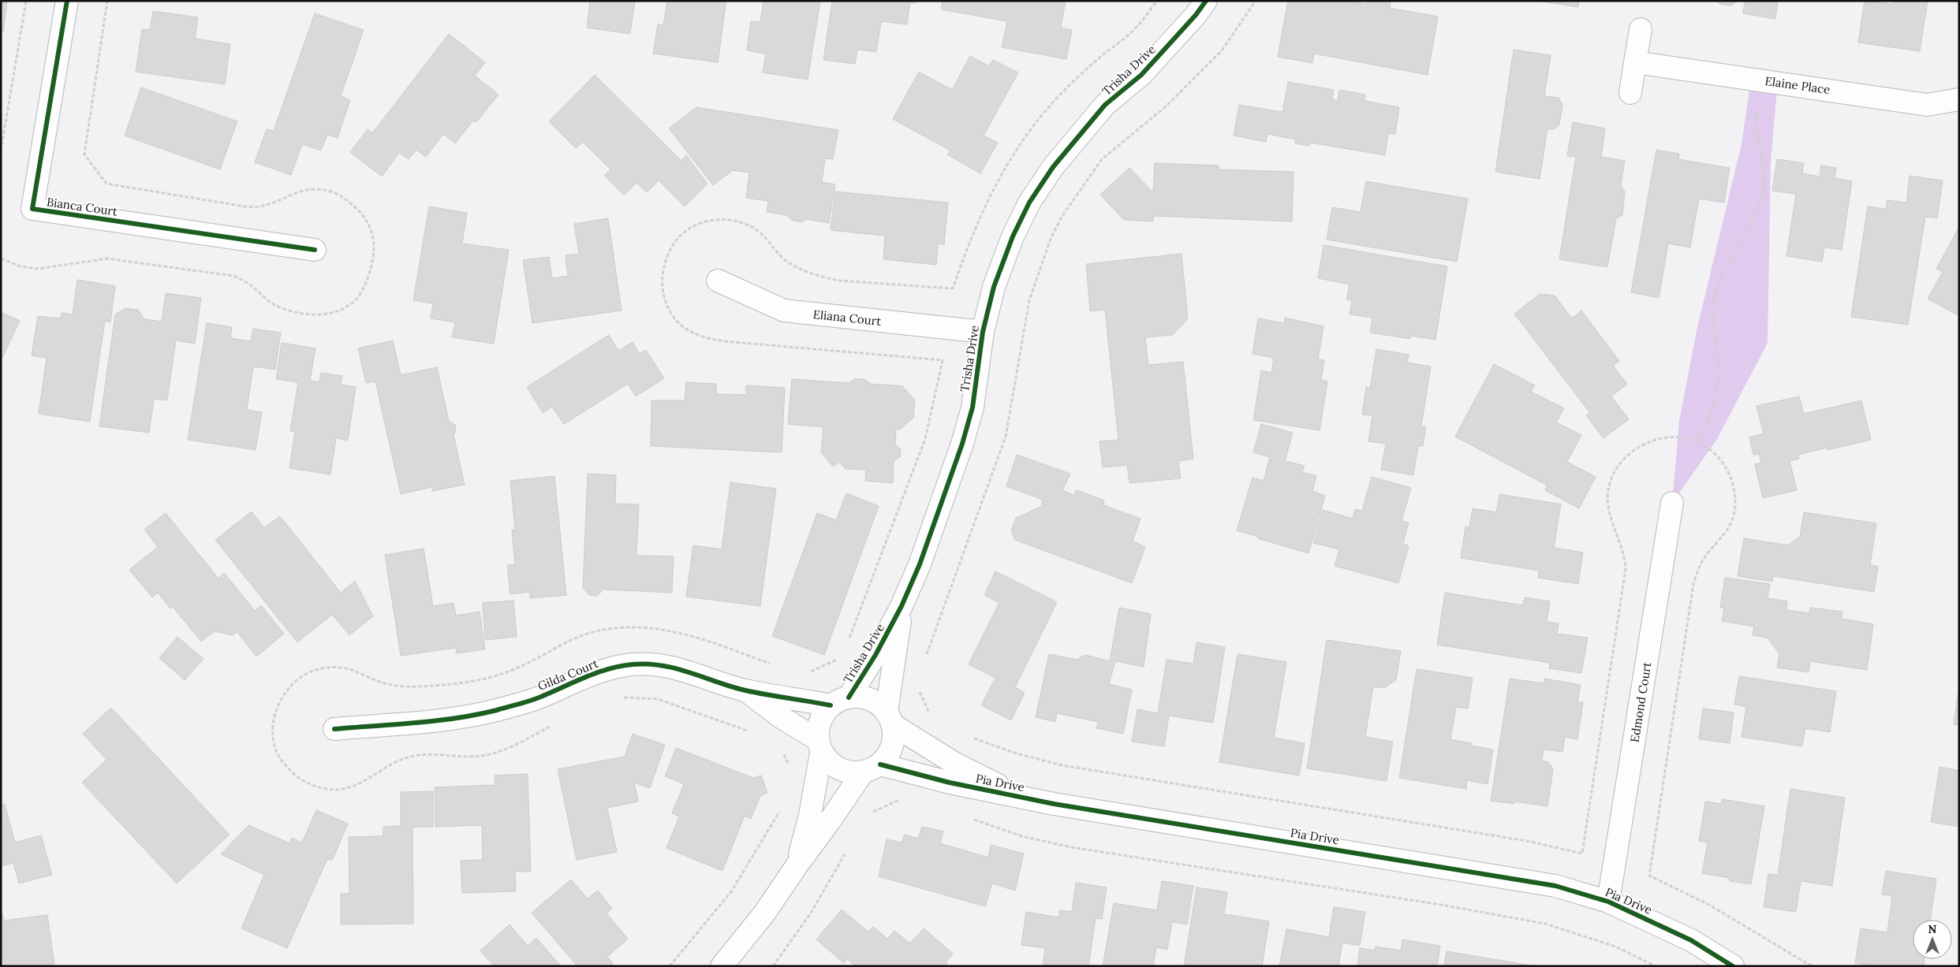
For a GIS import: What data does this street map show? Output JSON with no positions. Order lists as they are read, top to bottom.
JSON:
{
  "streets": {
    "street": [
      "Trisha Drive",
      "Elaine Place",
      "Bianca Court",
      "Eliana Court",
      "Gilda Court",
      "Edmond Court",
      "Pia Drive"
    ]
  },
  "crossings": [
    ["Trisha Drive", "Eliana Court"],
    ["Trisha Drive", "Gilda Court"],
    ["Trisha Drive", "Pia Drive"],
    ["Gilda Court", "Pia Drive"],
    ["Edmond Court", "Pia Drive"]
  ],
  "north": "top"
}
